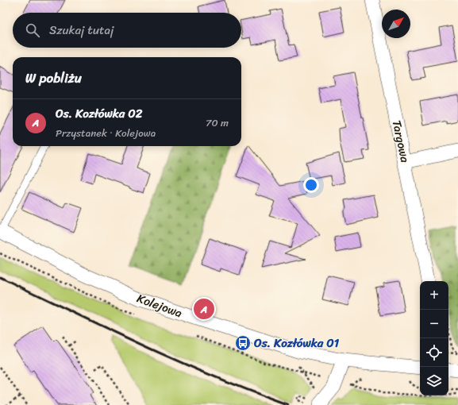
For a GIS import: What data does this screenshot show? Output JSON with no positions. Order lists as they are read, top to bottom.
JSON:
{
  "streets": {
    "street": ["Targowa", "Kolejowa"]
  },
  "places": {
    "bus stop": ["Os. Kozłówka 01"]
  },
  "north": "top right",
  "page": {
    "search": "Szukaj tutaj",
    "heading": "W pobliżu",
    "list": [
      {
        "mark": "A",
        "name": "Os. Kozłówka 02",
        "note": "Przystanek · Kolejowa",
        "value": "70 m"
      }
    ],
    "map_buttons": ["+", "−"],
    "pins": "A"
  }
}
